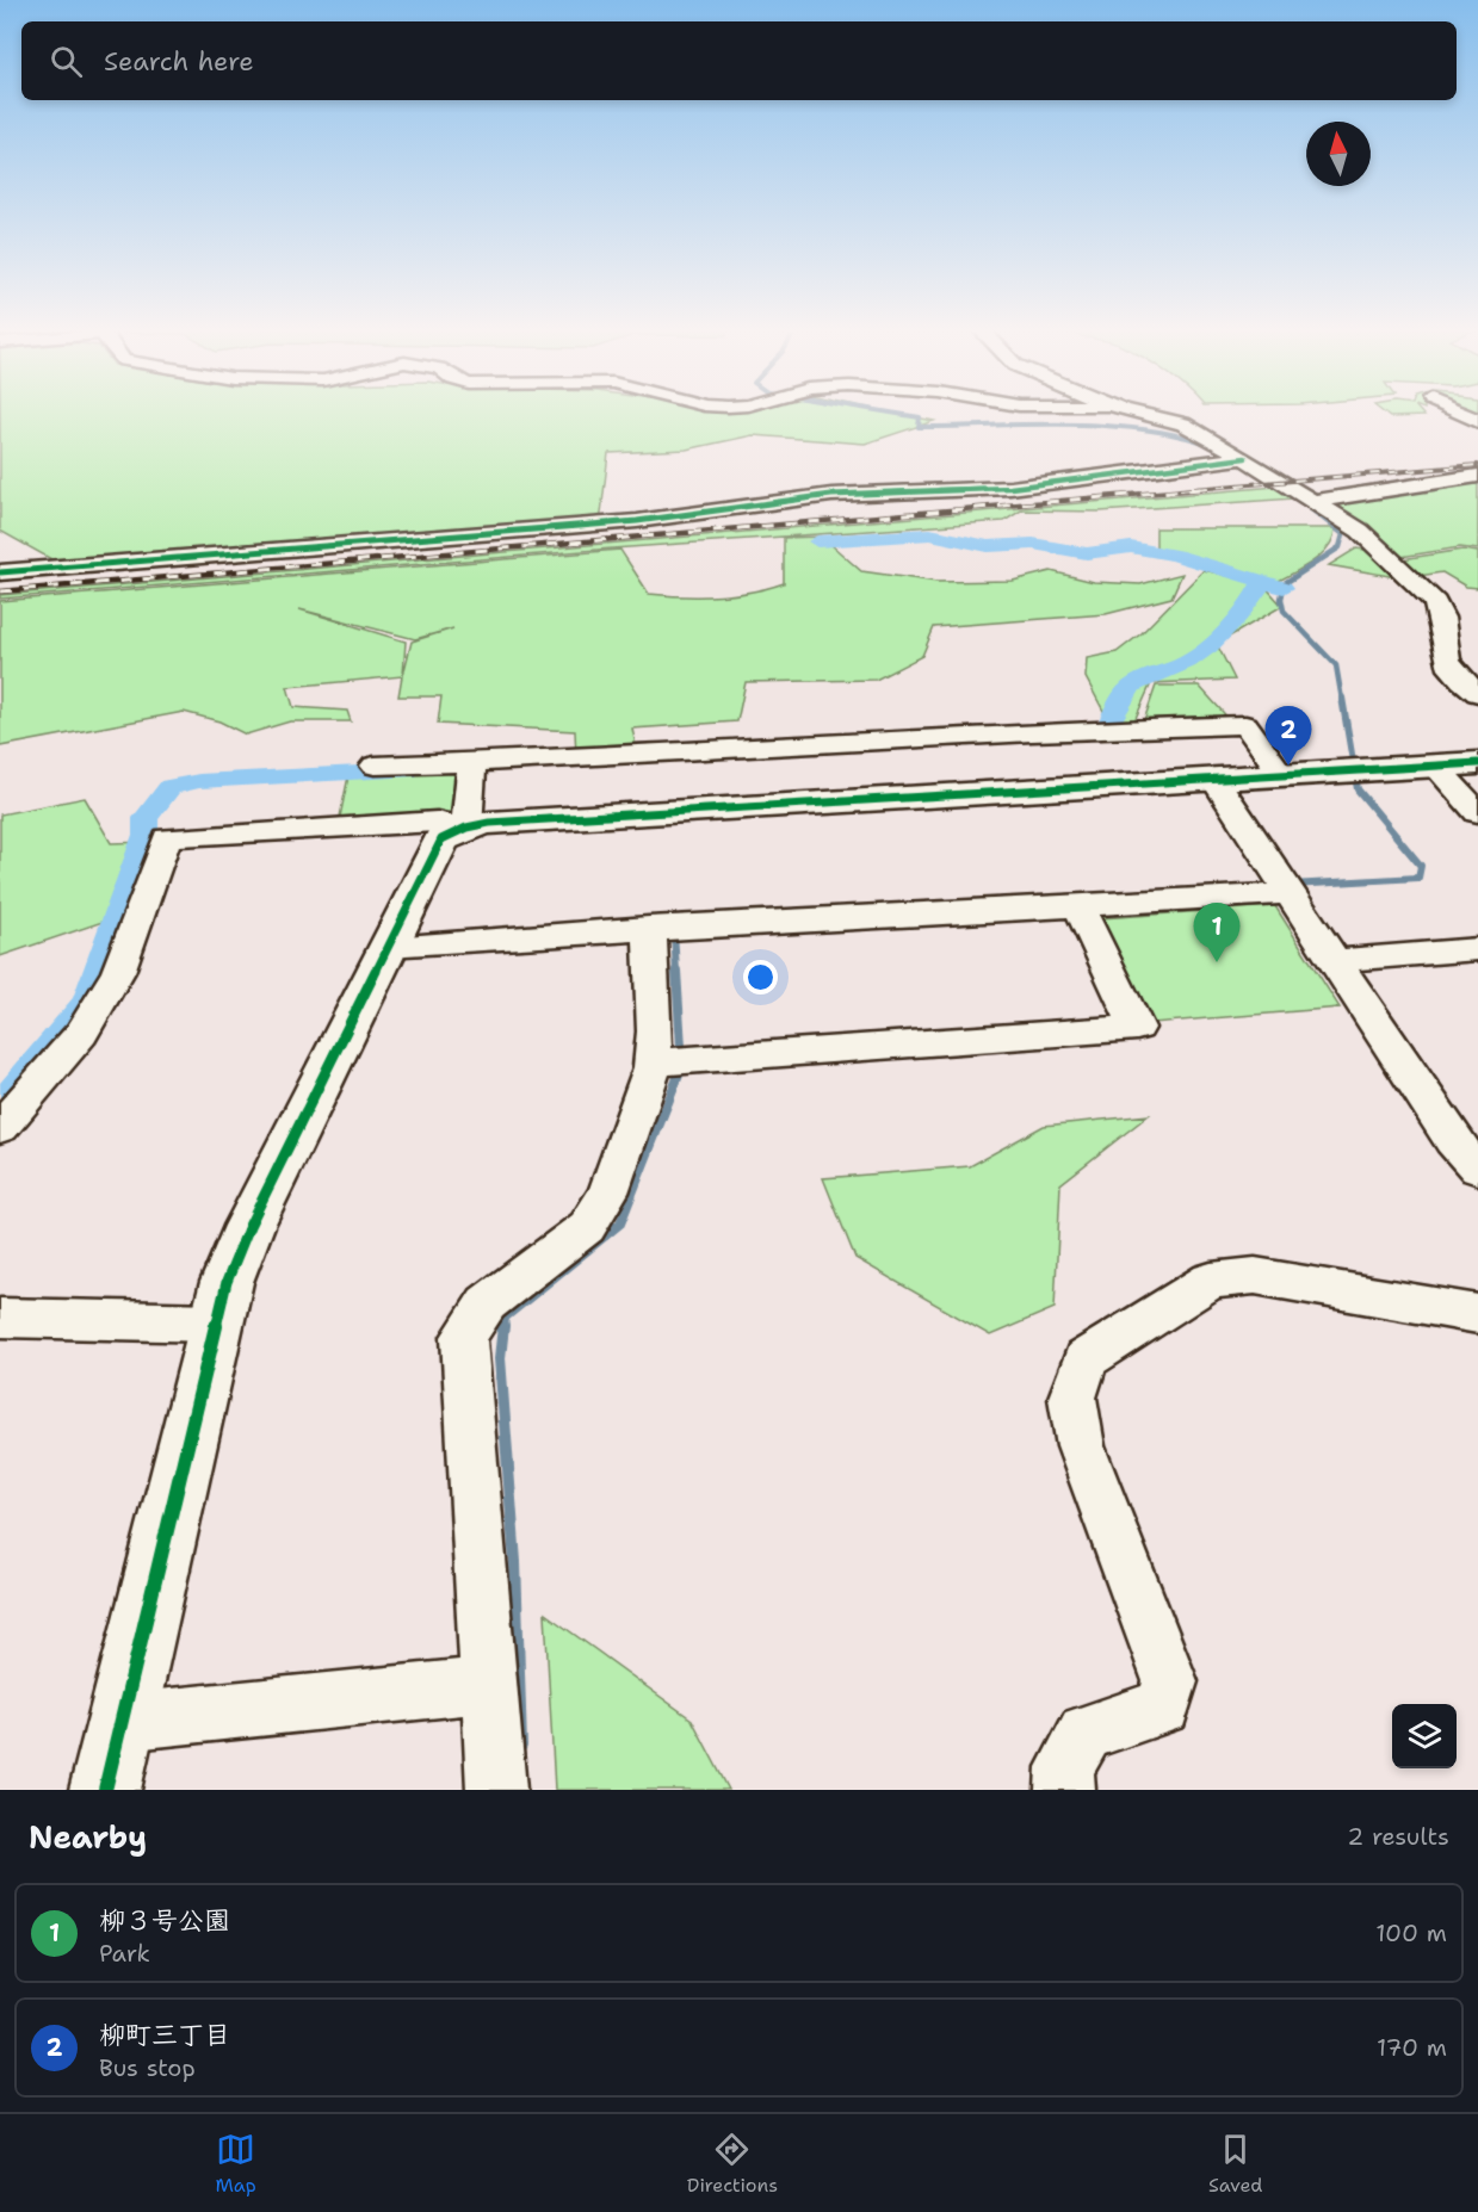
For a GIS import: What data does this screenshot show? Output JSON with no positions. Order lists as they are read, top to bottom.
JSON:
{
  "north": "top",
  "page": {
    "search": "Search here",
    "pins": ["2", "1"],
    "heading": ["Nearby", "2 results"],
    "list": [
      {
        "mark": "1",
        "name": "柳３号公園",
        "note": "Park",
        "value": "100 m"
      },
      {
        "mark": "2",
        "name": "柳町三丁目",
        "note": "Bus stop",
        "value": "170 m"
      }
    ],
    "nav": ["Map", "Directions", "Saved"]
  }
}
